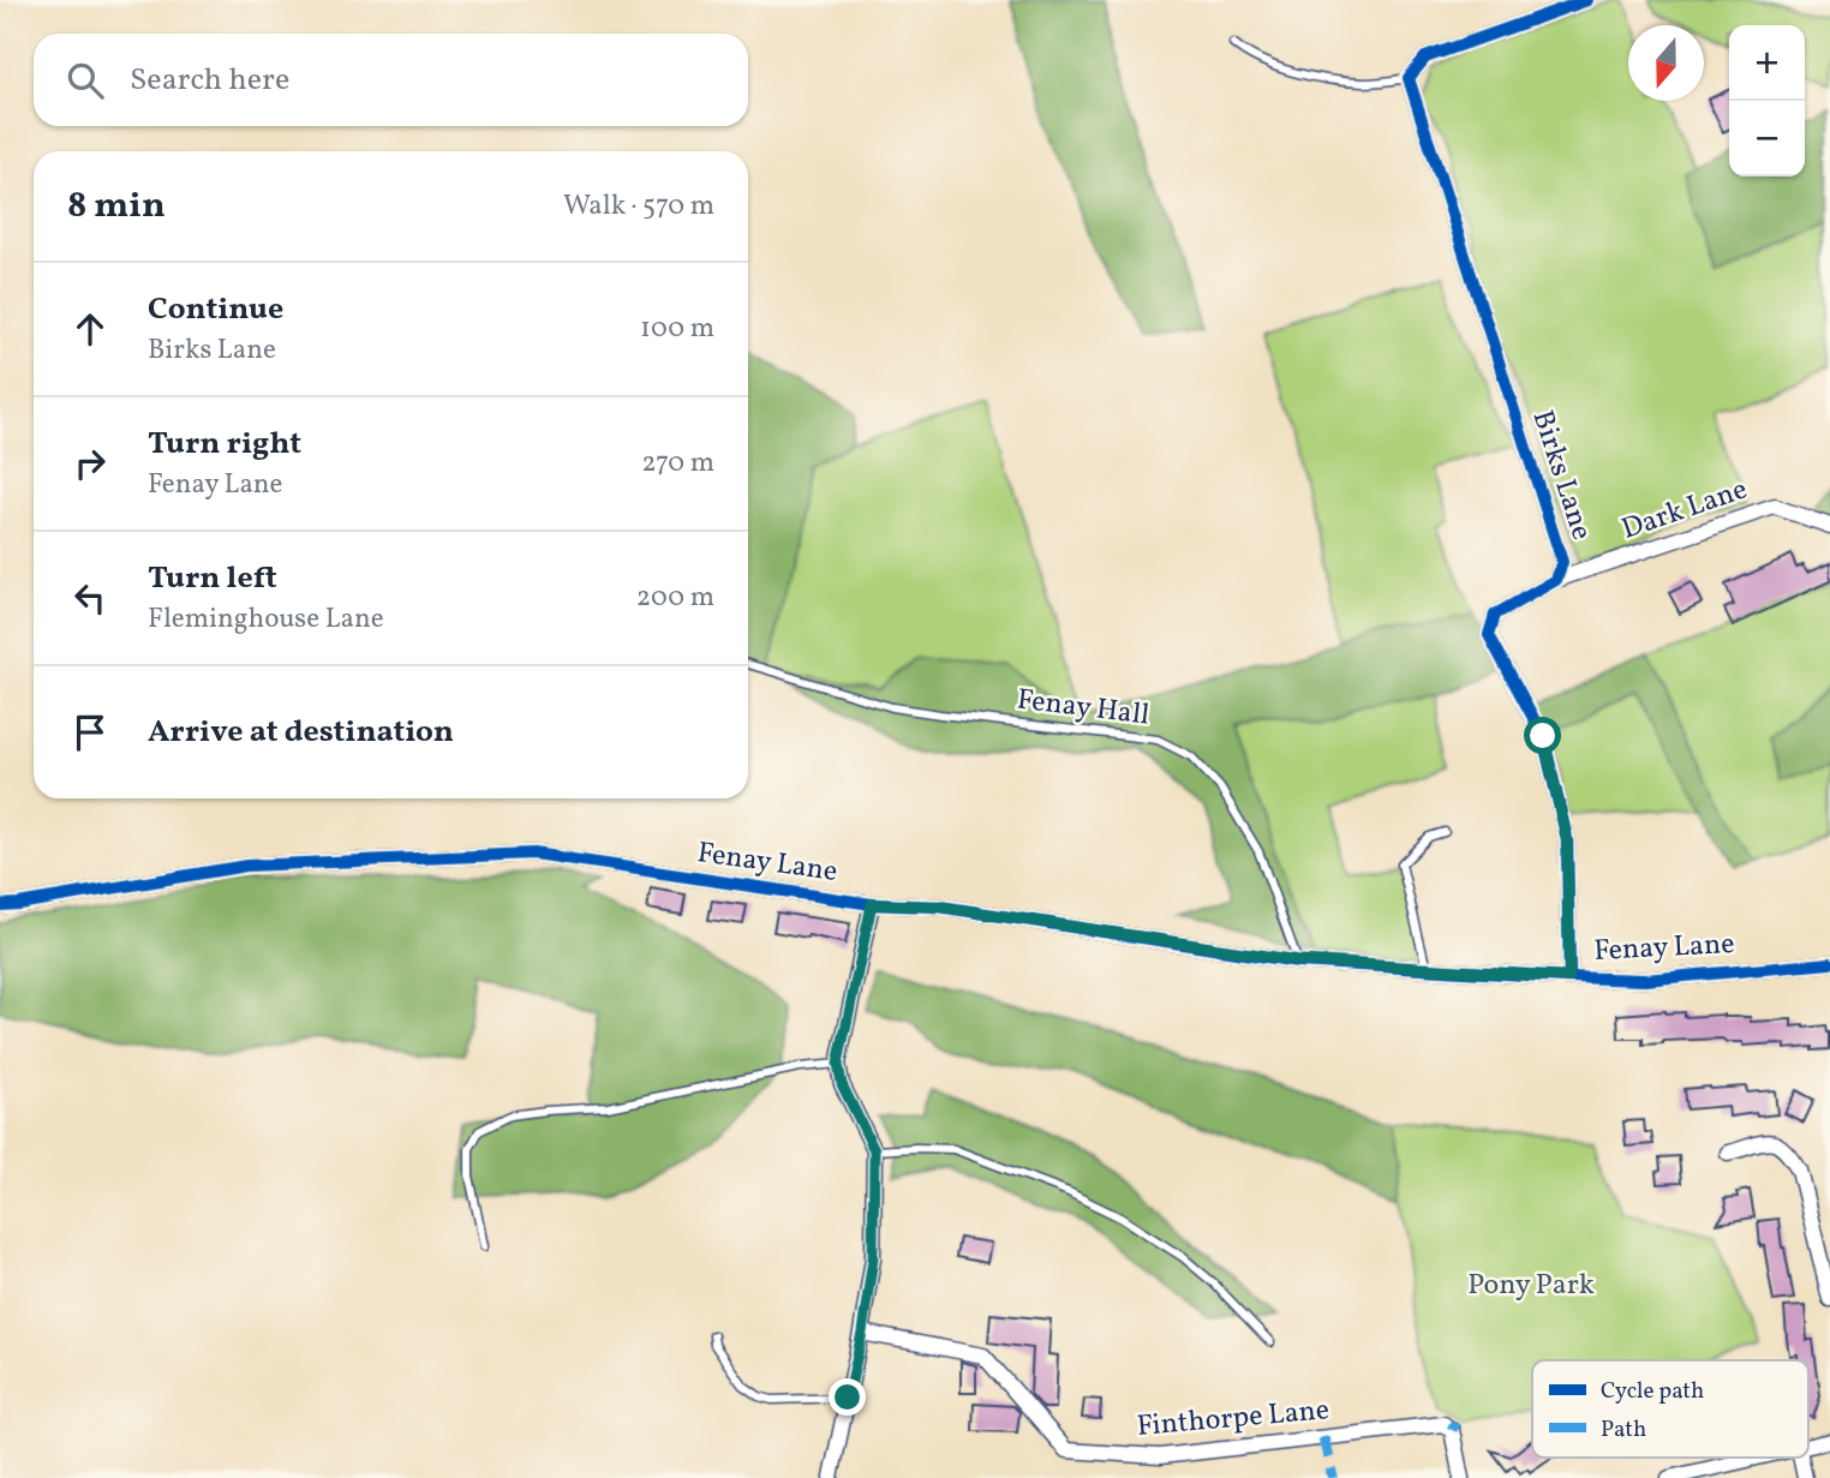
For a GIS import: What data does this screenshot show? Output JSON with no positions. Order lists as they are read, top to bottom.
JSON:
{
  "streets": {
    "street": [
      "Birks Lane",
      "Dark Lane",
      "Fenay Lane",
      "Finthorpe Lane"
    ],
    "lane": ["Fenay Hall"]
  },
  "crossings": [
    ["Birks Lane", "Dark Lane"],
    ["Birks Lane", "Fenay Lane"],
    ["Fenay Hall", "Fenay Lane"]
  ],
  "parks": ["Pony Park"],
  "legend": ["Cycle path", "Path"],
  "north": "bottom",
  "page": {
    "map_buttons": ["+", "−"],
    "search": "Search here",
    "heading": ["8 min", "Walk · 570 m"],
    "list": [
      ["Continue", "Birks Lane", "100 m"],
      ["Turn right", "Fenay Lane", "270 m"],
      ["Turn left", "Fleminghouse Lane", "200 m"],
      "Arrive at destination"
    ]
  }
}
